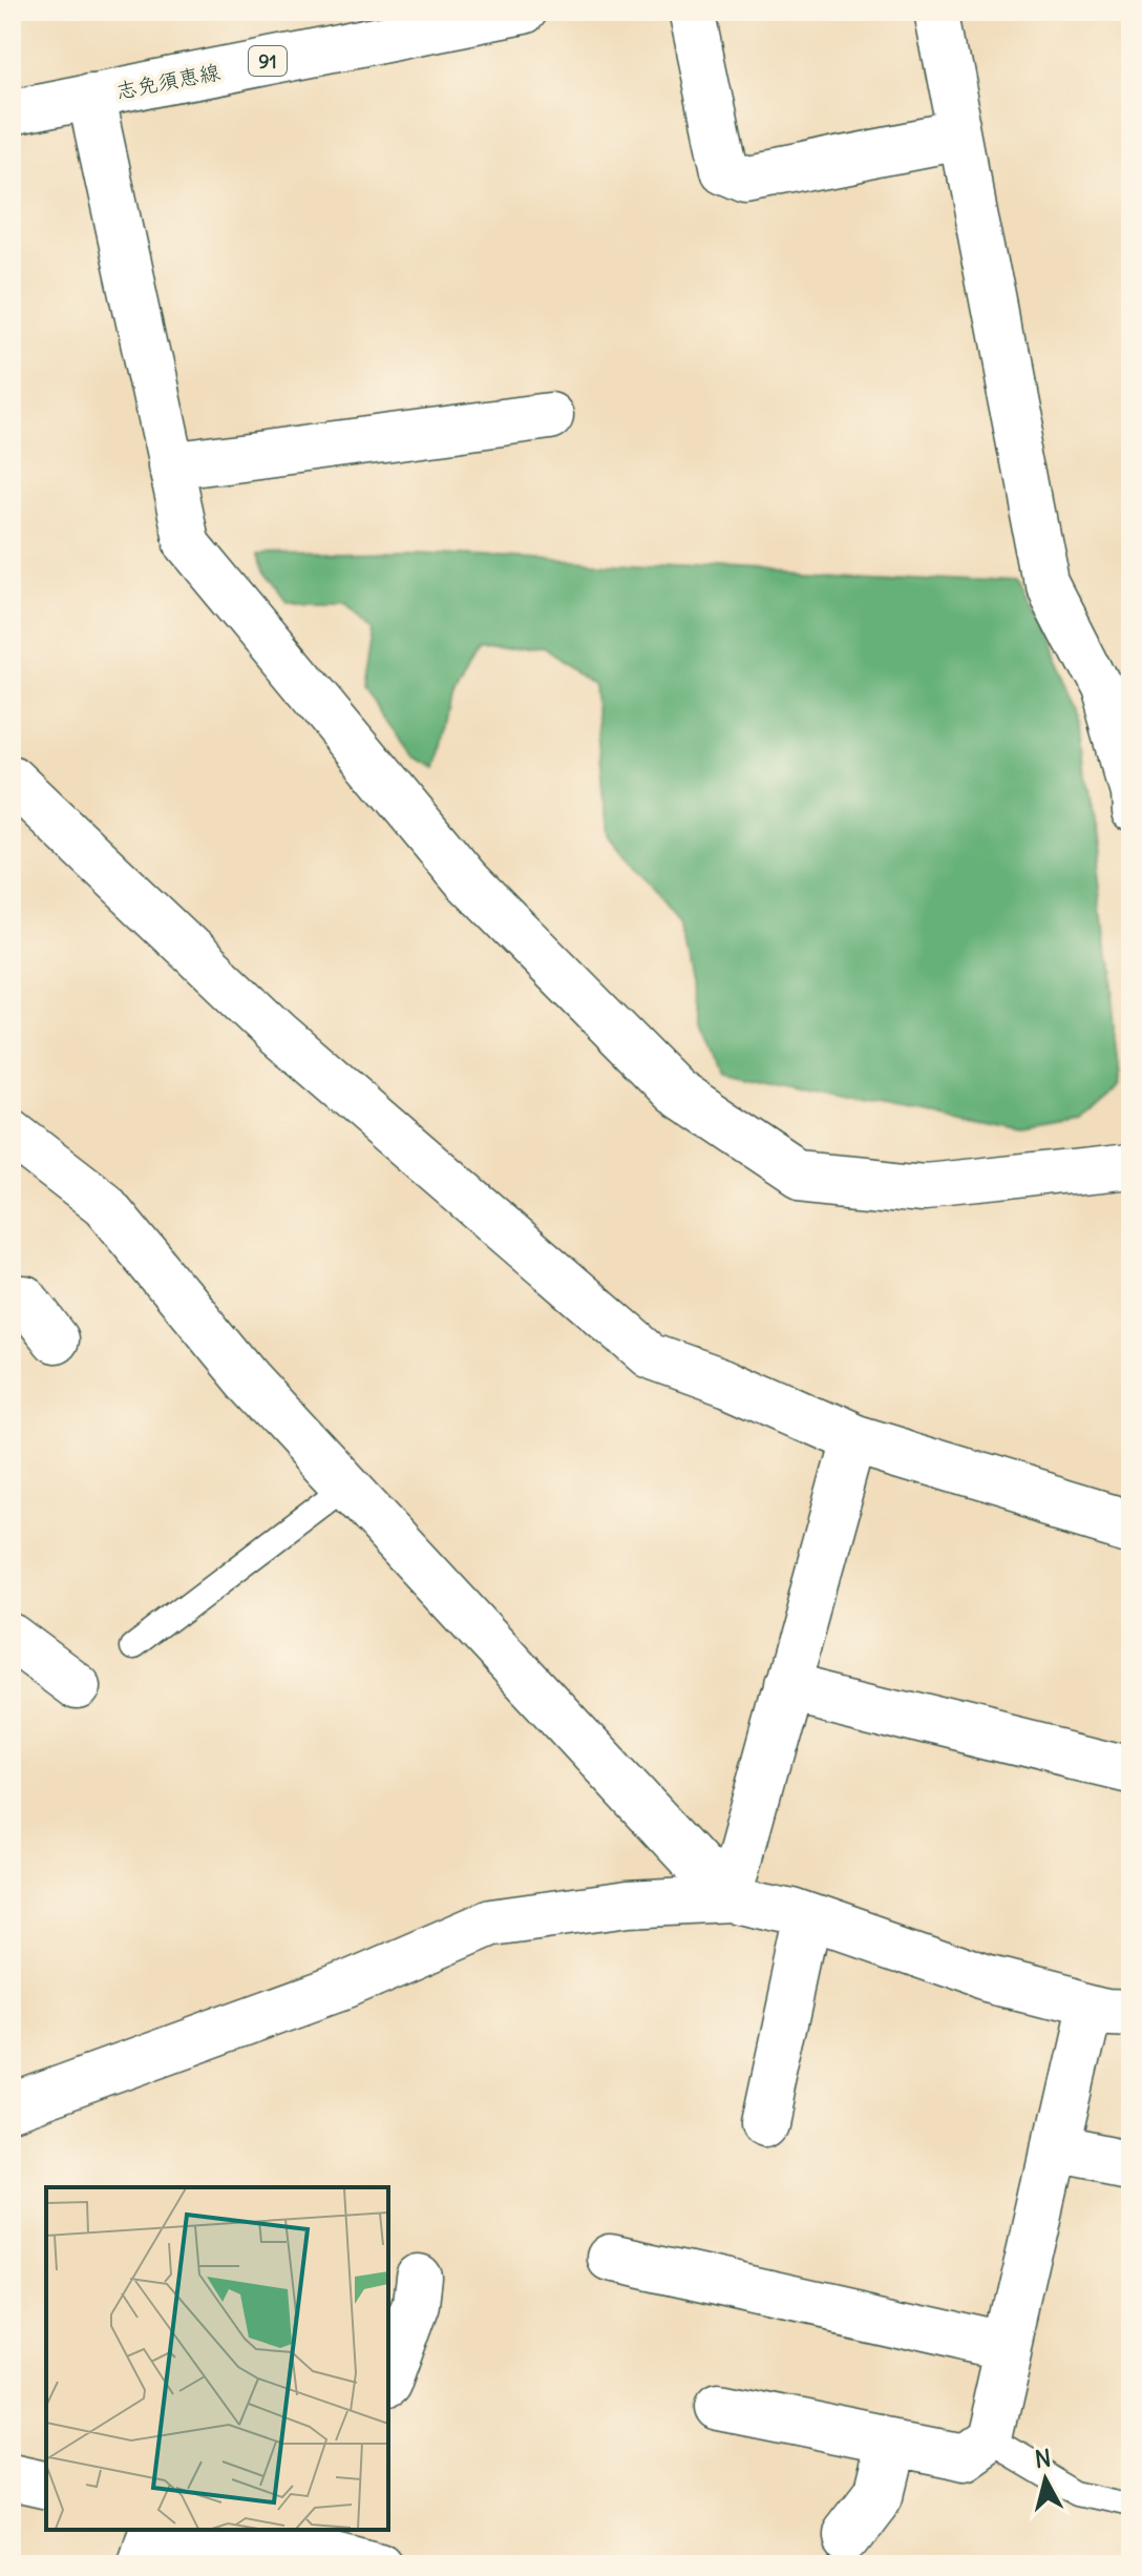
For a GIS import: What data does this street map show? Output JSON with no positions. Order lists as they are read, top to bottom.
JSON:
{
  "streets": {
    "street": ["91", "志免須恵線"]
  },
  "north": "top"
}
